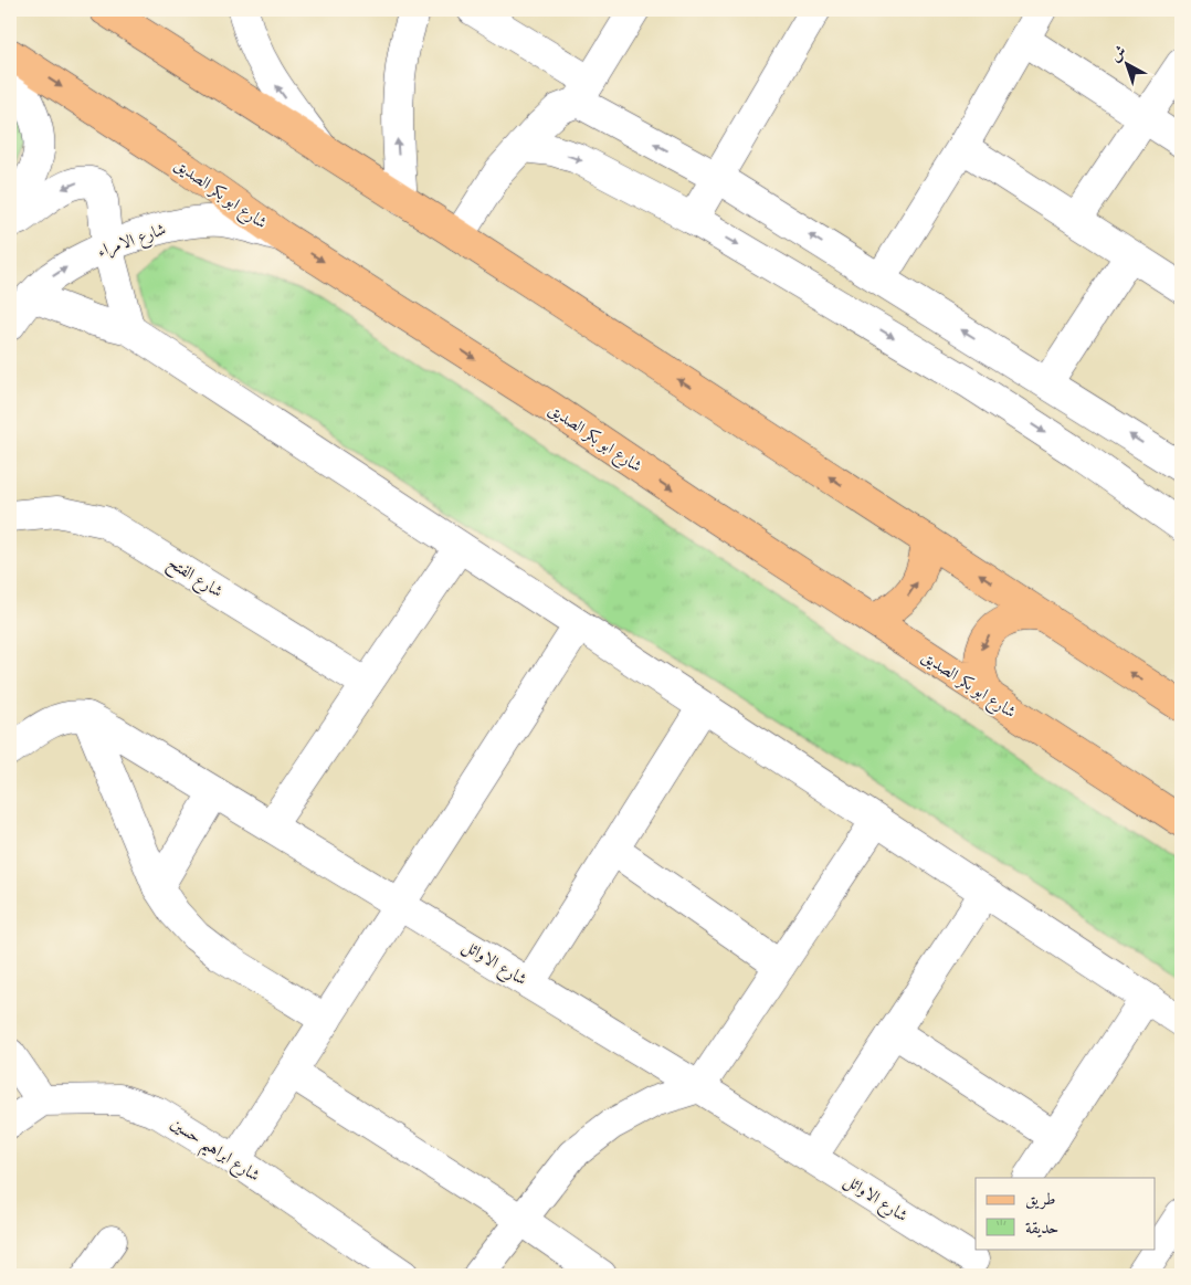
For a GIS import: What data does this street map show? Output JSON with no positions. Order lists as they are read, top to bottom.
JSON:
{
  "streets": {
    "main road": ["شارع ابو بكر الصديق"],
    "street": [
      "شارع الامراء",
      "شارع الفتح",
      "شارع الاوائل",
      "شارع ابراهيم حسين"
    ]
  },
  "crossings": [
    ["شارع ابو بكر الصديق", "شارع الامراء"]
  ],
  "legend": ["طريق", "حديقة"],
  "north": "top left"
}
